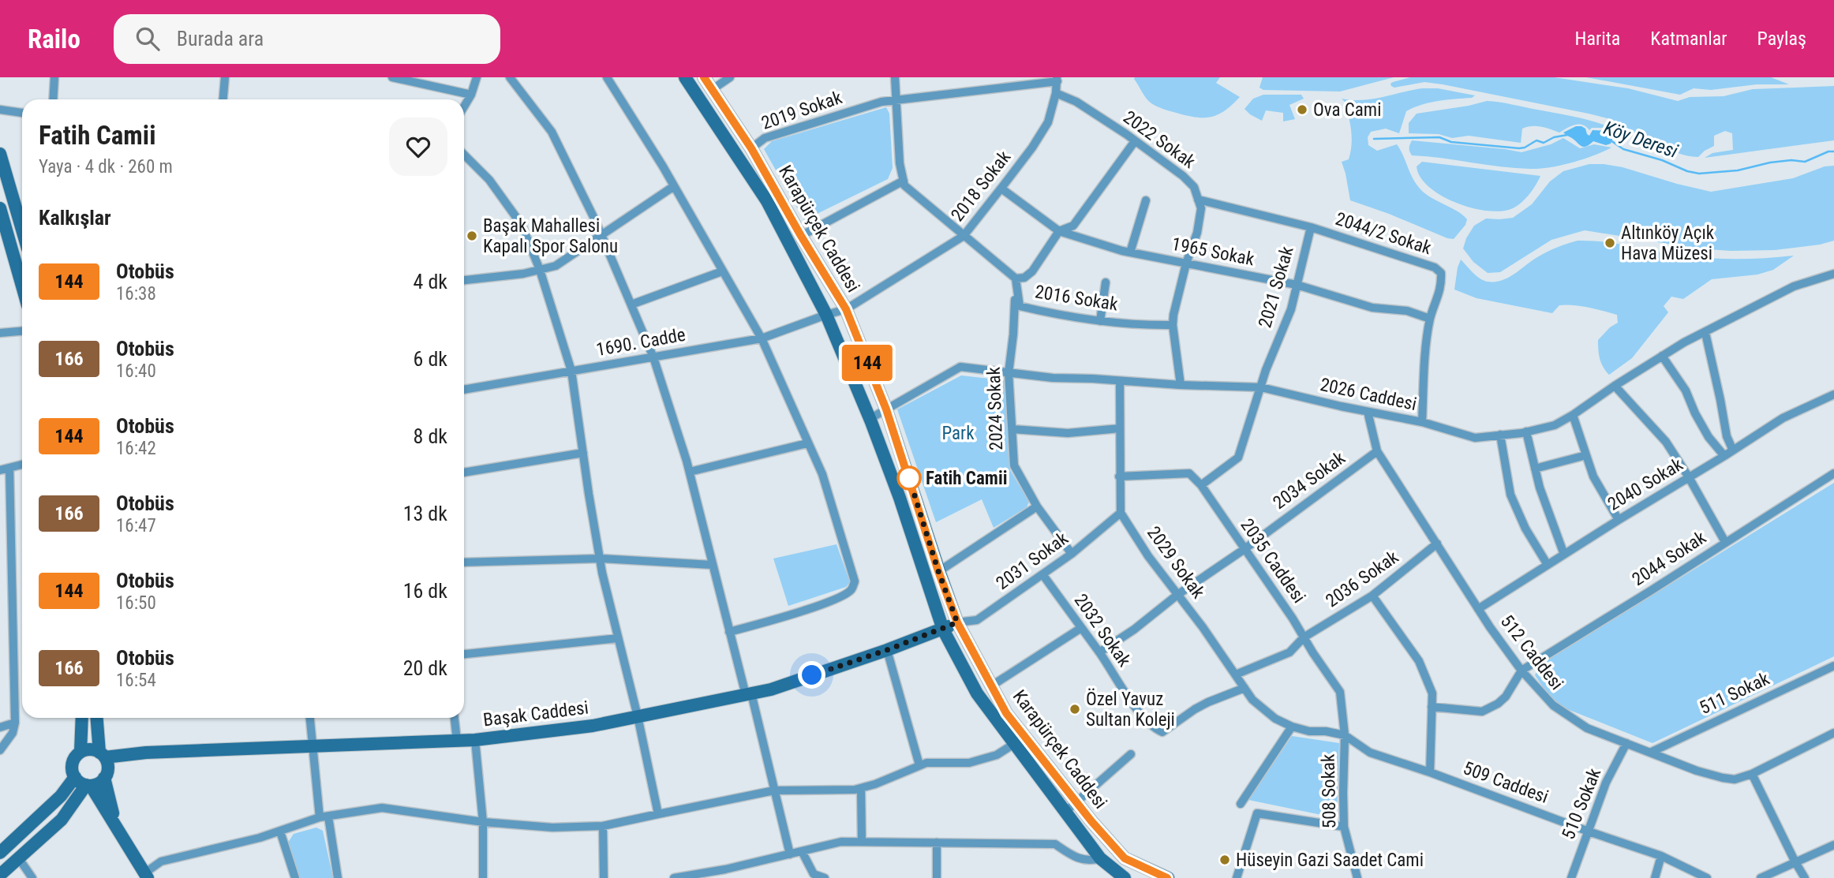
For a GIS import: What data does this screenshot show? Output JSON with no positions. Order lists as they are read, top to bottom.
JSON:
{
  "streets": {
    "main road": ["Karapürçek Caddesi", "Başak Caddesi"],
    "street": [
      "2019 Sokak",
      "2022 Sokak",
      "2018 Sokak",
      "2044/2 Sokak",
      "1965 Sokak",
      "2021 Sokak",
      "2016 Sokak",
      "1690. Cadde",
      "2026 Caddesi",
      "2024 Sokak",
      "2034 Sokak",
      "2040 Sokak",
      "2044 Sokak",
      "2031 Sokak",
      "2035 Caddesi",
      "2029 Sokak",
      "2036 Sokak",
      "2032 Sokak",
      "512 Caddesi",
      "511 Sokak",
      "509 Caddesi",
      "508 Sokak",
      "510 Sokak"
    ]
  },
  "crossings": [
    ["2019 Sokak", "Karapürçek Caddesi"],
    ["2022 Sokak", "2018 Sokak"],
    ["2022 Sokak", "2044/2 Sokak"],
    ["2018 Sokak", "Karapürçek Caddesi"],
    ["2018 Sokak", "1965 Sokak"],
    ["2018 Sokak", "2016 Sokak"],
    ["2018 Sokak", "1690. Cadde"],
    ["Karapürçek Caddesi", "1690. Cadde"],
    ["Karapürçek Caddesi", "2026 Caddesi"],
    ["Karapürçek Caddesi", "2031 Sokak"],
    ["Karapürçek Caddesi", "Başak Caddesi"],
    ["2044/2 Sokak", "1965 Sokak"],
    ["2044/2 Sokak", "2021 Sokak"],
    ["2044/2 Sokak", "2026 Caddesi"],
    ["1965 Sokak", "2021 Sokak"],
    ["2021 Sokak", "2026 Caddesi"],
    ["2021 Sokak", "2035 Caddesi"],
    ["2016 Sokak", "2024 Sokak"],
    ["2026 Caddesi", "2024 Sokak"],
    ["2026 Caddesi", "2029 Sokak"],
    ["2026 Caddesi", "512 Caddesi"],
    ["2024 Sokak", "2031 Sokak"],
    ["2034 Sokak", "2035 Caddesi"],
    ["2034 Sokak", "2029 Sokak"],
    ["2034 Sokak", "2032 Sokak"],
    ["2034 Sokak", "512 Caddesi"],
    ["2040 Sokak", "512 Caddesi"],
    ["2044 Sokak", "512 Caddesi"],
    ["2031 Sokak", "2029 Sokak"],
    ["2031 Sokak", "2032 Sokak"],
    ["2031 Sokak", "Başak Caddesi"],
    ["2035 Caddesi", "2029 Sokak"],
    ["2035 Caddesi", "2036 Sokak"],
    ["2035 Caddesi", "509 Caddesi"],
    ["2035 Caddesi", "508 Sokak"],
    ["2029 Sokak", "2032 Sokak"],
    ["2029 Sokak", "509 Caddesi"],
    ["2036 Sokak", "512 Caddesi"],
    ["512 Caddesi", "511 Sokak"],
    ["512 Caddesi", "510 Sokak"],
    ["509 Caddesi", "508 Sokak"],
    ["509 Caddesi", "510 Sokak"]
  ],
  "water": ["Köy Deresi"],
  "parks": ["Park"],
  "places": [
    "Ova Cami",
    "Başak Mahallesi Kapalı Spor Salonu",
    "Altınköy Açık Hava Müzesi",
    "Fatih Camii",
    "Özel Yavuz Sultan Koleji",
    "Hüseyin Gazi Saadet Cami"
  ],
  "lines": ["bus line 144"],
  "page": {
    "header": "Railo",
    "search": "Burada ara",
    "nav": ["Harita", "Katmanlar", "Paylaş"],
    "on_map": "144",
    "heading": [
      ["Fatih Camii", "Yaya · 4 dk · 260 m"],
      "Kalkışlar"
    ],
    "list": [
      {
        "mark": "144",
        "name": "Otobüs",
        "note": "16:38",
        "value": "4 dk"
      },
      {
        "mark": "166",
        "name": "Otobüs",
        "note": "16:40",
        "value": "6 dk"
      },
      {
        "mark": "144",
        "name": "Otobüs",
        "note": "16:42",
        "value": "8 dk"
      },
      {
        "mark": "166",
        "name": "Otobüs",
        "note": "16:47",
        "value": "13 dk"
      },
      {
        "mark": "144",
        "name": "Otobüs",
        "note": "16:50",
        "value": "16 dk"
      },
      {
        "mark": "166",
        "name": "Otobüs",
        "note": "16:54",
        "value": "20 dk"
      }
    ]
  }
}
